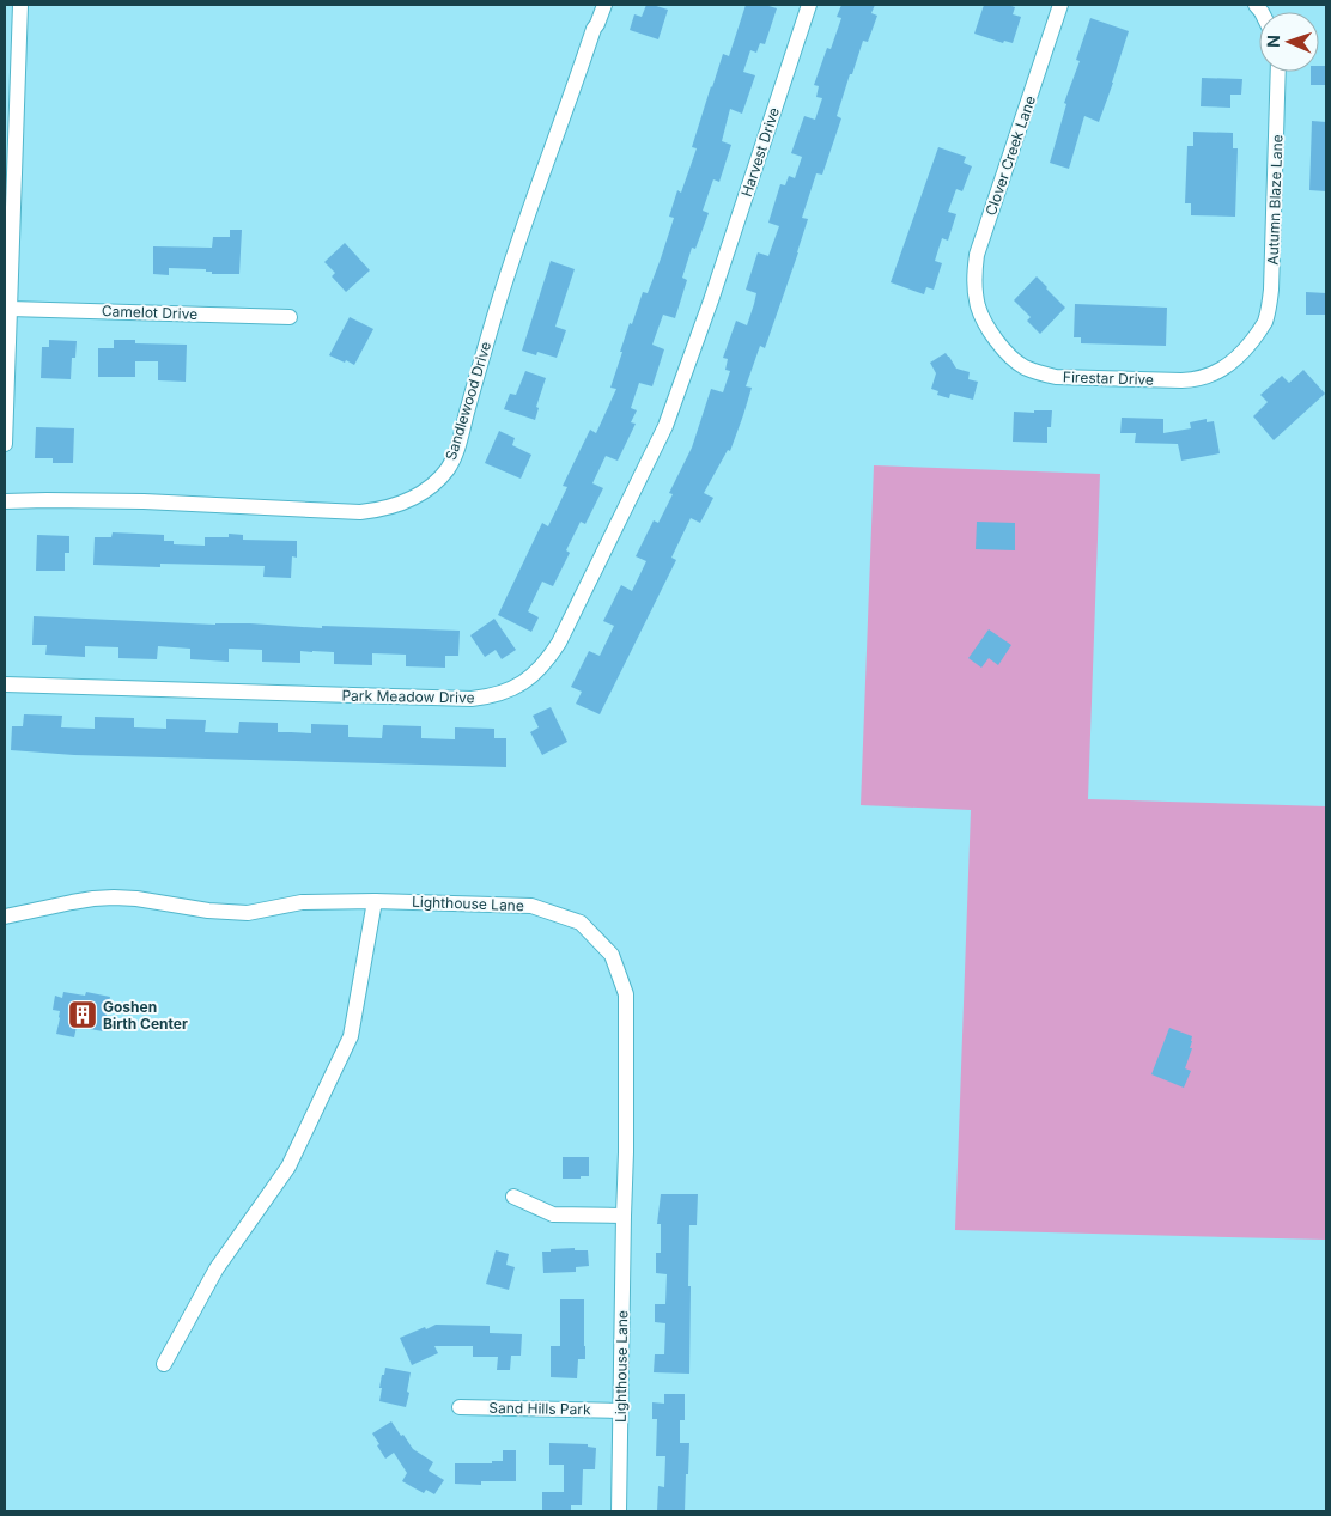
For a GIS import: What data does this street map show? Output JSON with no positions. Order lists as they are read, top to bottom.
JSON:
{
  "streets": {
    "street": [
      "Harvest Drive",
      "Clover Creek Lane",
      "Autumn Blaze Lane",
      "Camelot Drive",
      "Firestar Drive",
      "Sandlewood Drive",
      "Park Meadow Drive",
      "Lighthouse Lane",
      "Sand Hills Park"
    ]
  },
  "crossings": [
    ["Harvest Drive", "Park Meadow Drive"],
    ["Clover Creek Lane", "Firestar Drive"],
    ["Autumn Blaze Lane", "Firestar Drive"],
    ["Lighthouse Lane", "Sand Hills Park"]
  ],
  "places": {
    "building": ["Goshen Birth Center"]
  },
  "north": "left"
}
